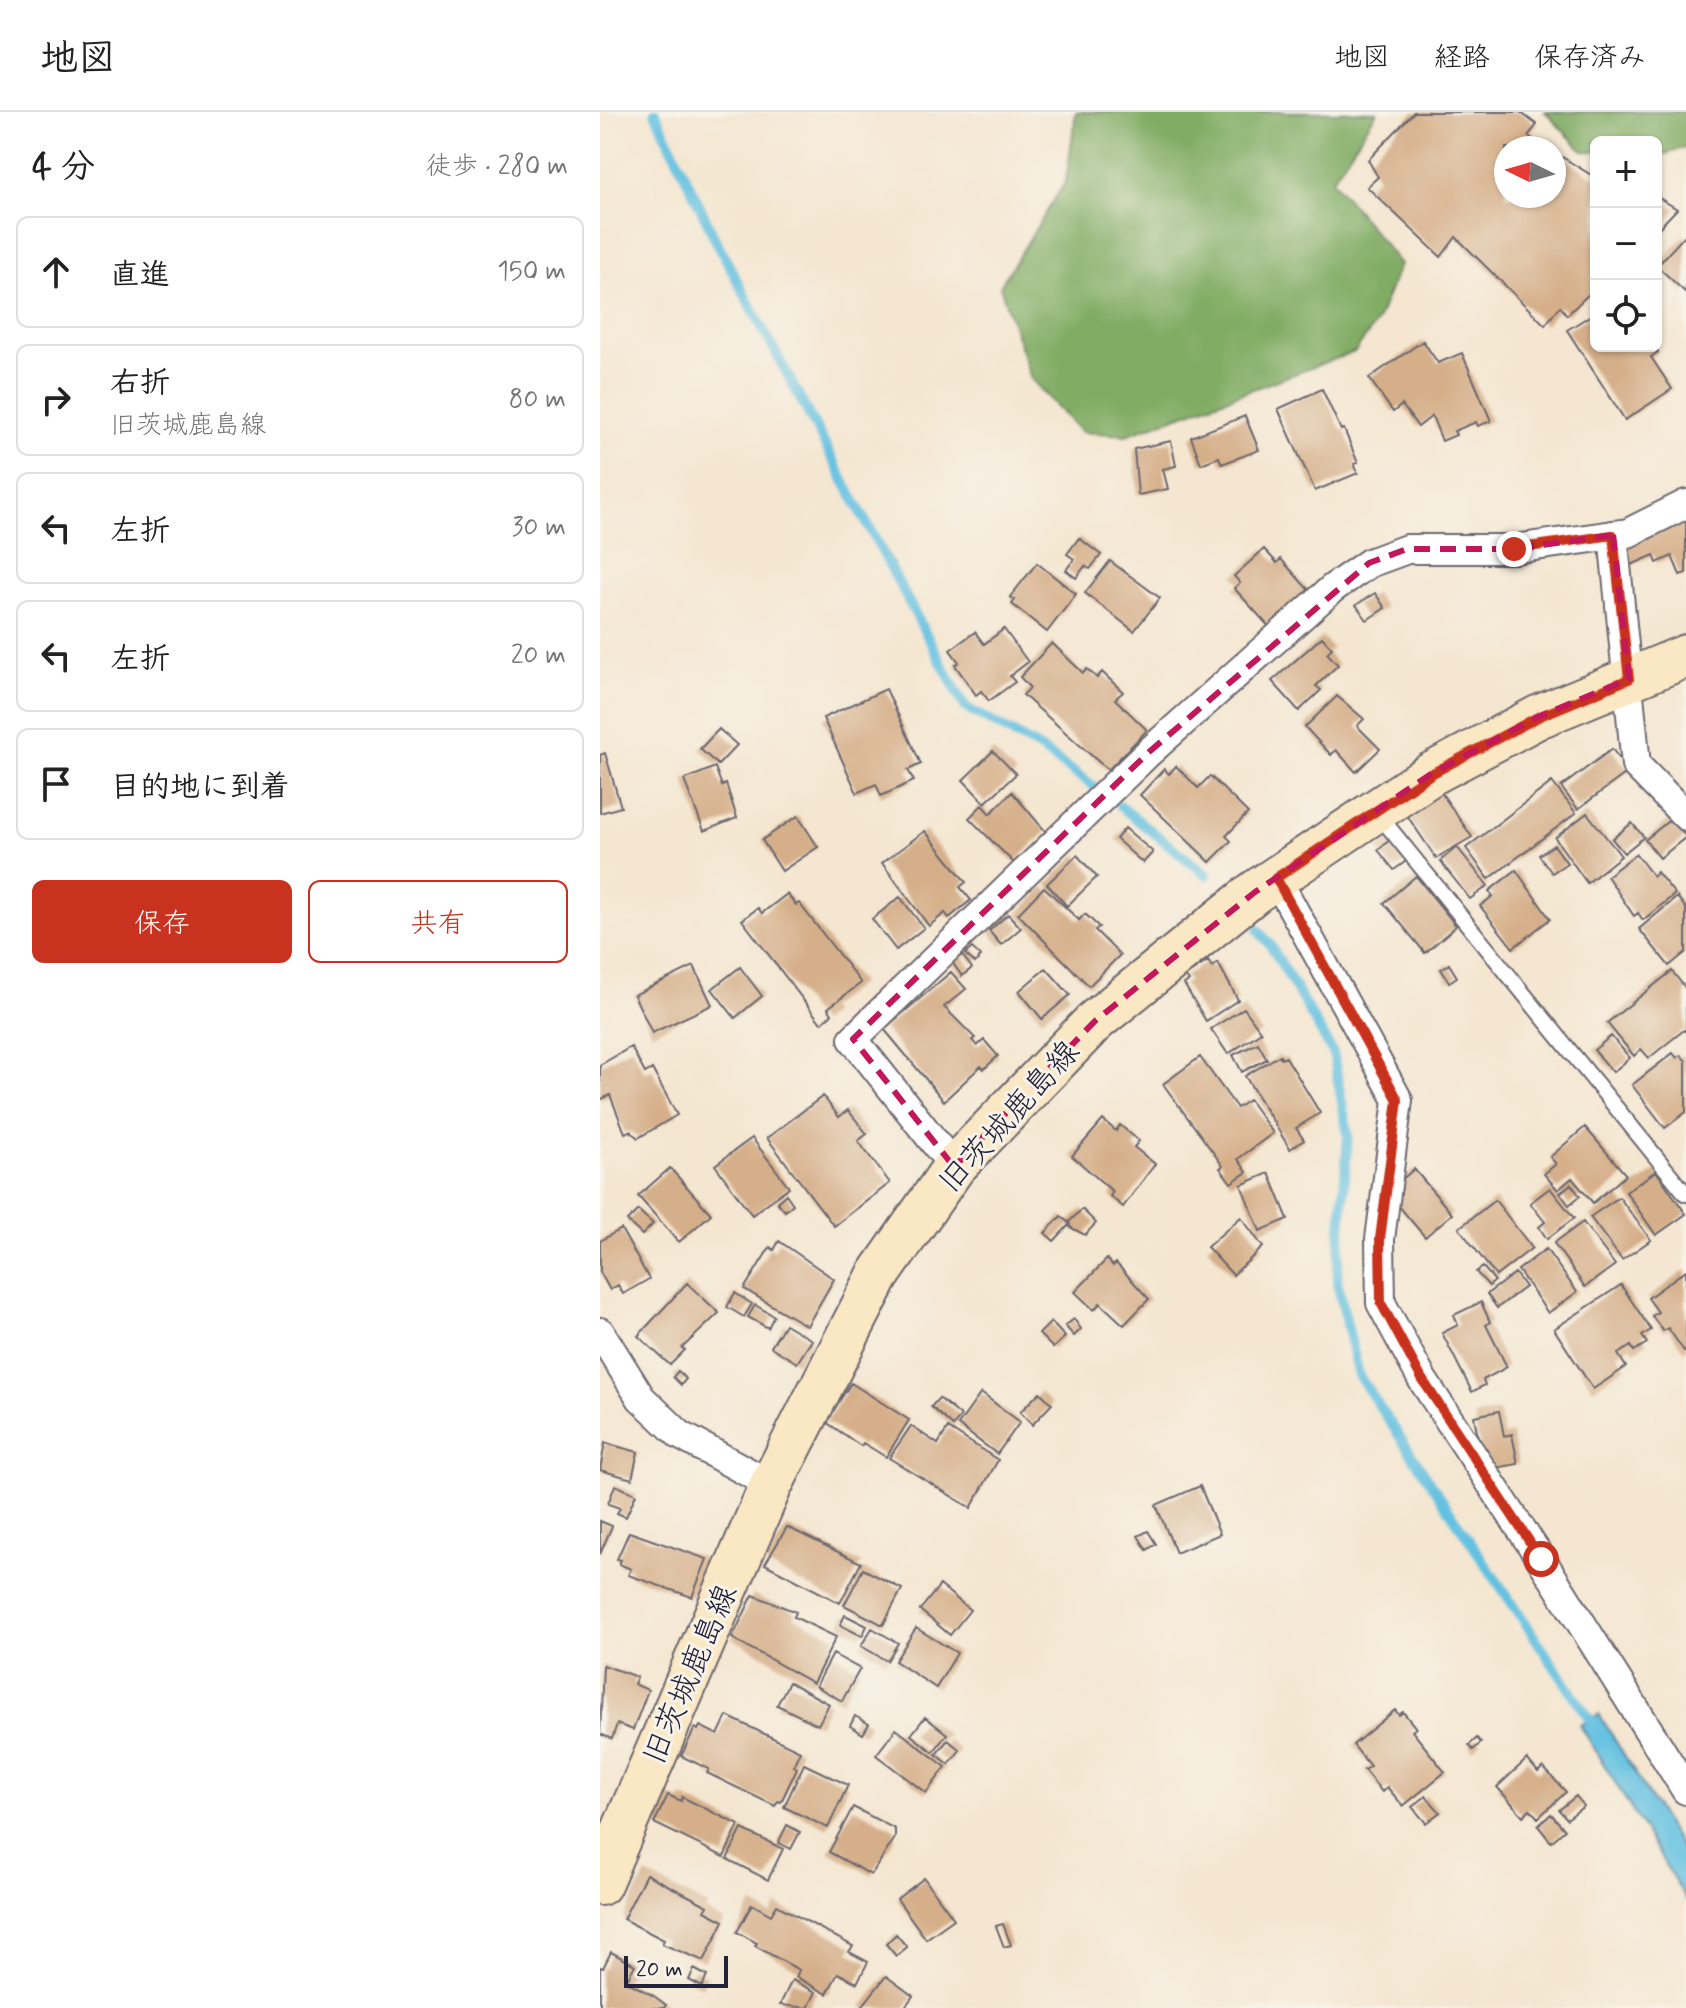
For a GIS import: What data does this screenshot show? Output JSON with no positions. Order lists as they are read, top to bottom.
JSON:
{
  "streets": {
    "street": ["旧茨城鹿島線"]
  },
  "scale_bar": "20 m",
  "north": "left",
  "page": {
    "header": "地図",
    "nav": ["地図", "経路", "保存済み"],
    "heading": ["4 分", "徒歩 · 280 m"],
    "map_buttons": ["+", "−"],
    "list": [
      ["直進", "150 m"],
      ["右折", "旧茨城鹿島線", "80 m"],
      ["左折", "30 m"],
      ["左折", "20 m"],
      "目的地に到着"
    ],
    "buttons": ["保存", "共有"],
    "scale": "20 m"
  }
}
